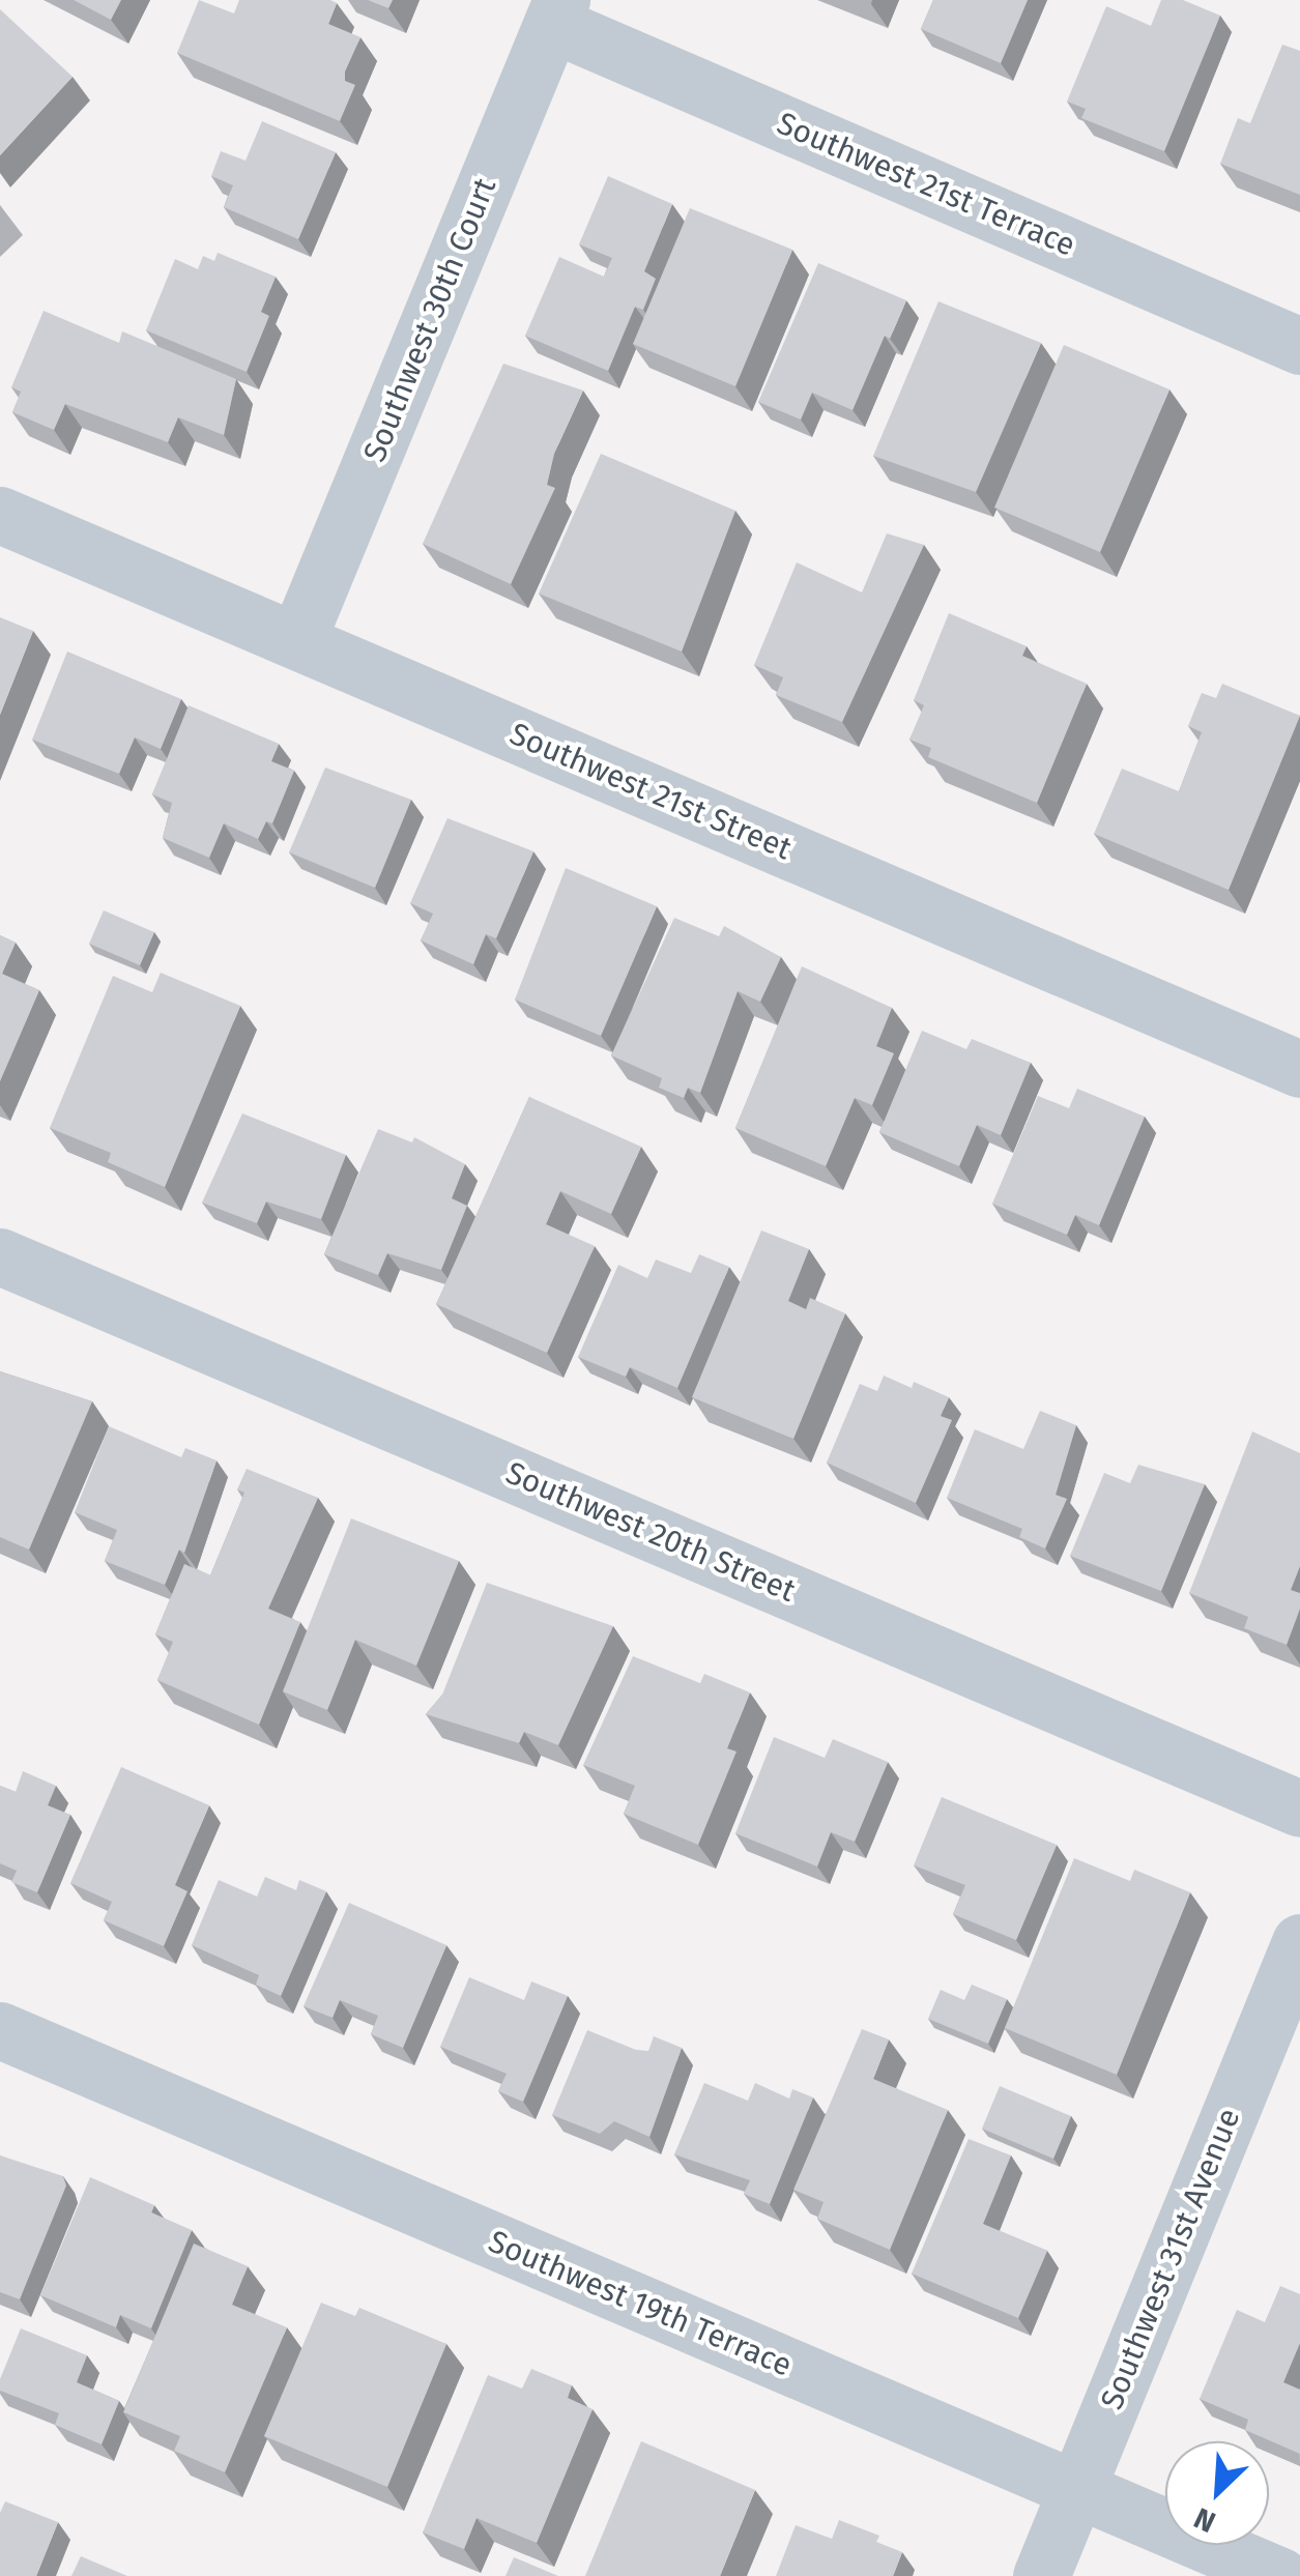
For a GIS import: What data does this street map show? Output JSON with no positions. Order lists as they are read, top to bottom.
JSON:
{
  "streets": {
    "street": [
      "Southwest 21st Terrace",
      "Southwest 30th Court",
      "Southwest 21st Street",
      "Southwest 20th Street",
      "Southwest 31st Avenue",
      "Southwest 19th Terrace"
    ]
  },
  "crossings": [
    ["Southwest 21st Terrace", "Southwest 30th Court"],
    ["Southwest 30th Court", "Southwest 21st Street"],
    ["Southwest 31st Avenue", "Southwest 19th Terrace"]
  ],
  "north": "bottom left"
}
